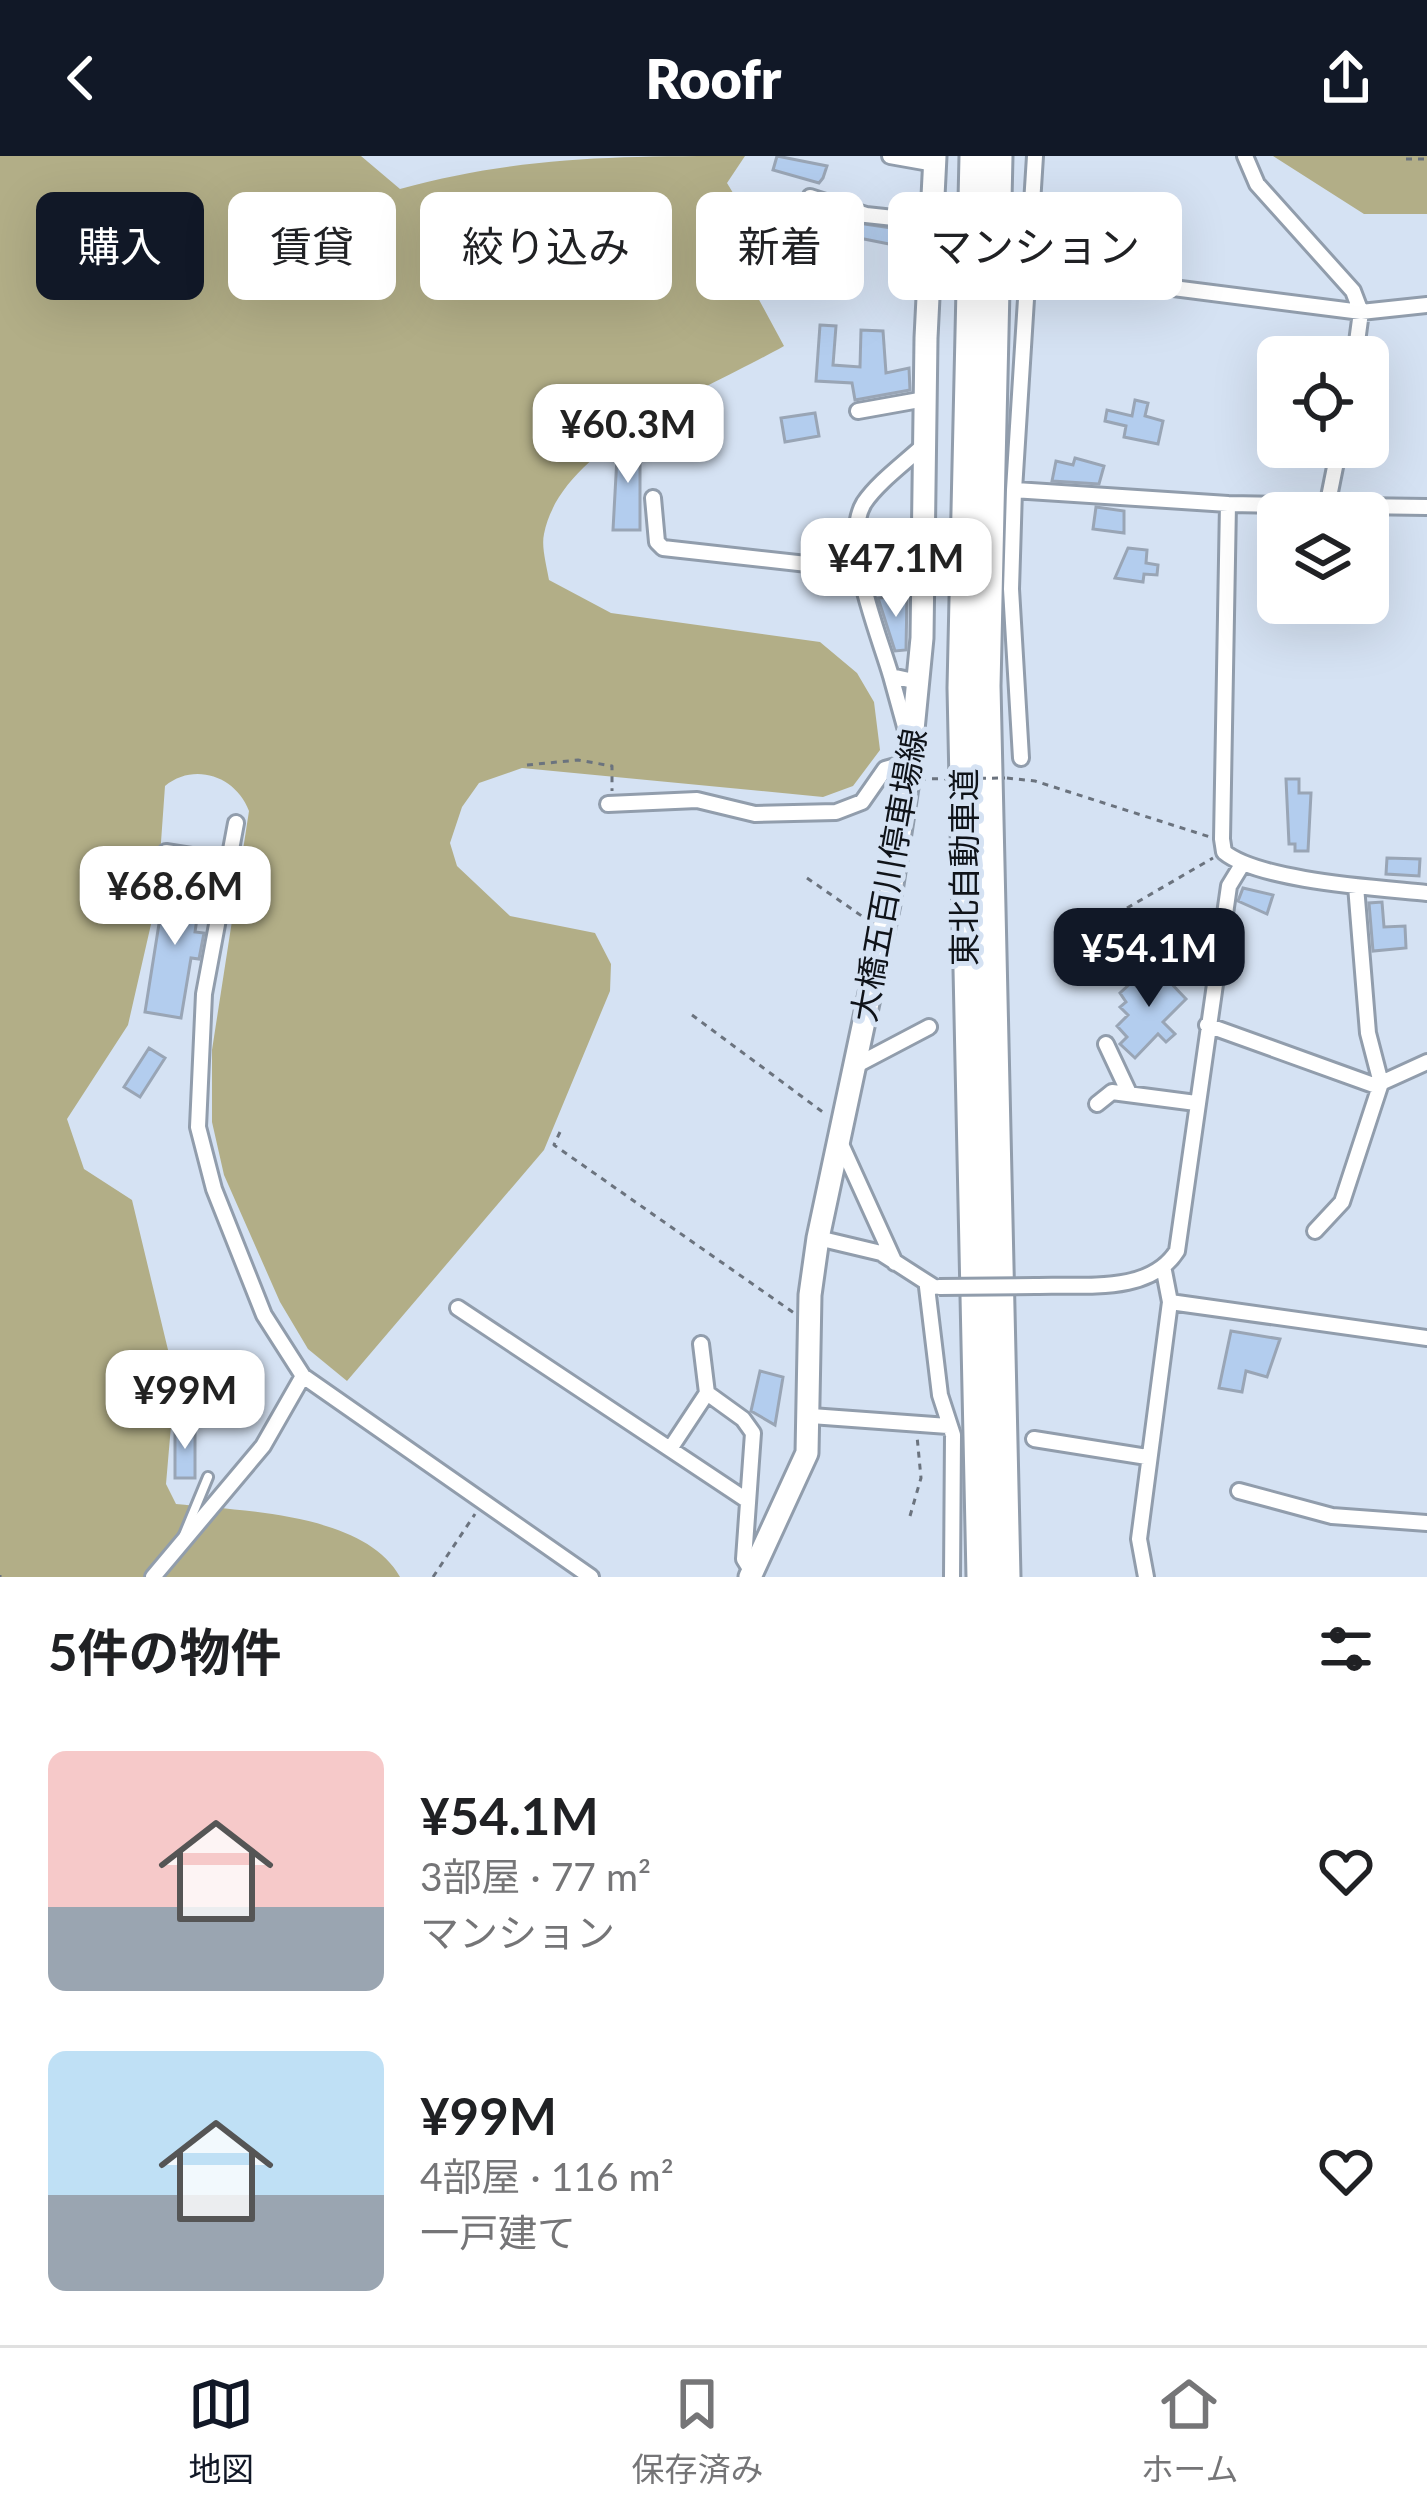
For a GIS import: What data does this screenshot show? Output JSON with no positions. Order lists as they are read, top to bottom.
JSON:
{
  "streets": {
    "highway": ["東北自動車道"],
    "main road": ["大橋五百川停車場線"]
  },
  "page": {
    "header": "Roofr",
    "chip": [
      "購入",
      "賃貸",
      "絞り込み",
      "新着",
      "マンション"
    ],
    "price": [
      "¥60.3M",
      "¥47.1M",
      "¥68.6M",
      "¥54.1M",
      "¥99M"
    ],
    "heading": "5件の物件",
    "list": [
      {
        "name": "¥54.1M",
        "note": "3部屋 · 77 m² · マンション"
      },
      {
        "name": "¥99M",
        "note": "4部屋 · 116 m² · 一戸建て"
      }
    ],
    "tabs": ["地図", "保存済み", "ホーム"]
  }
}
